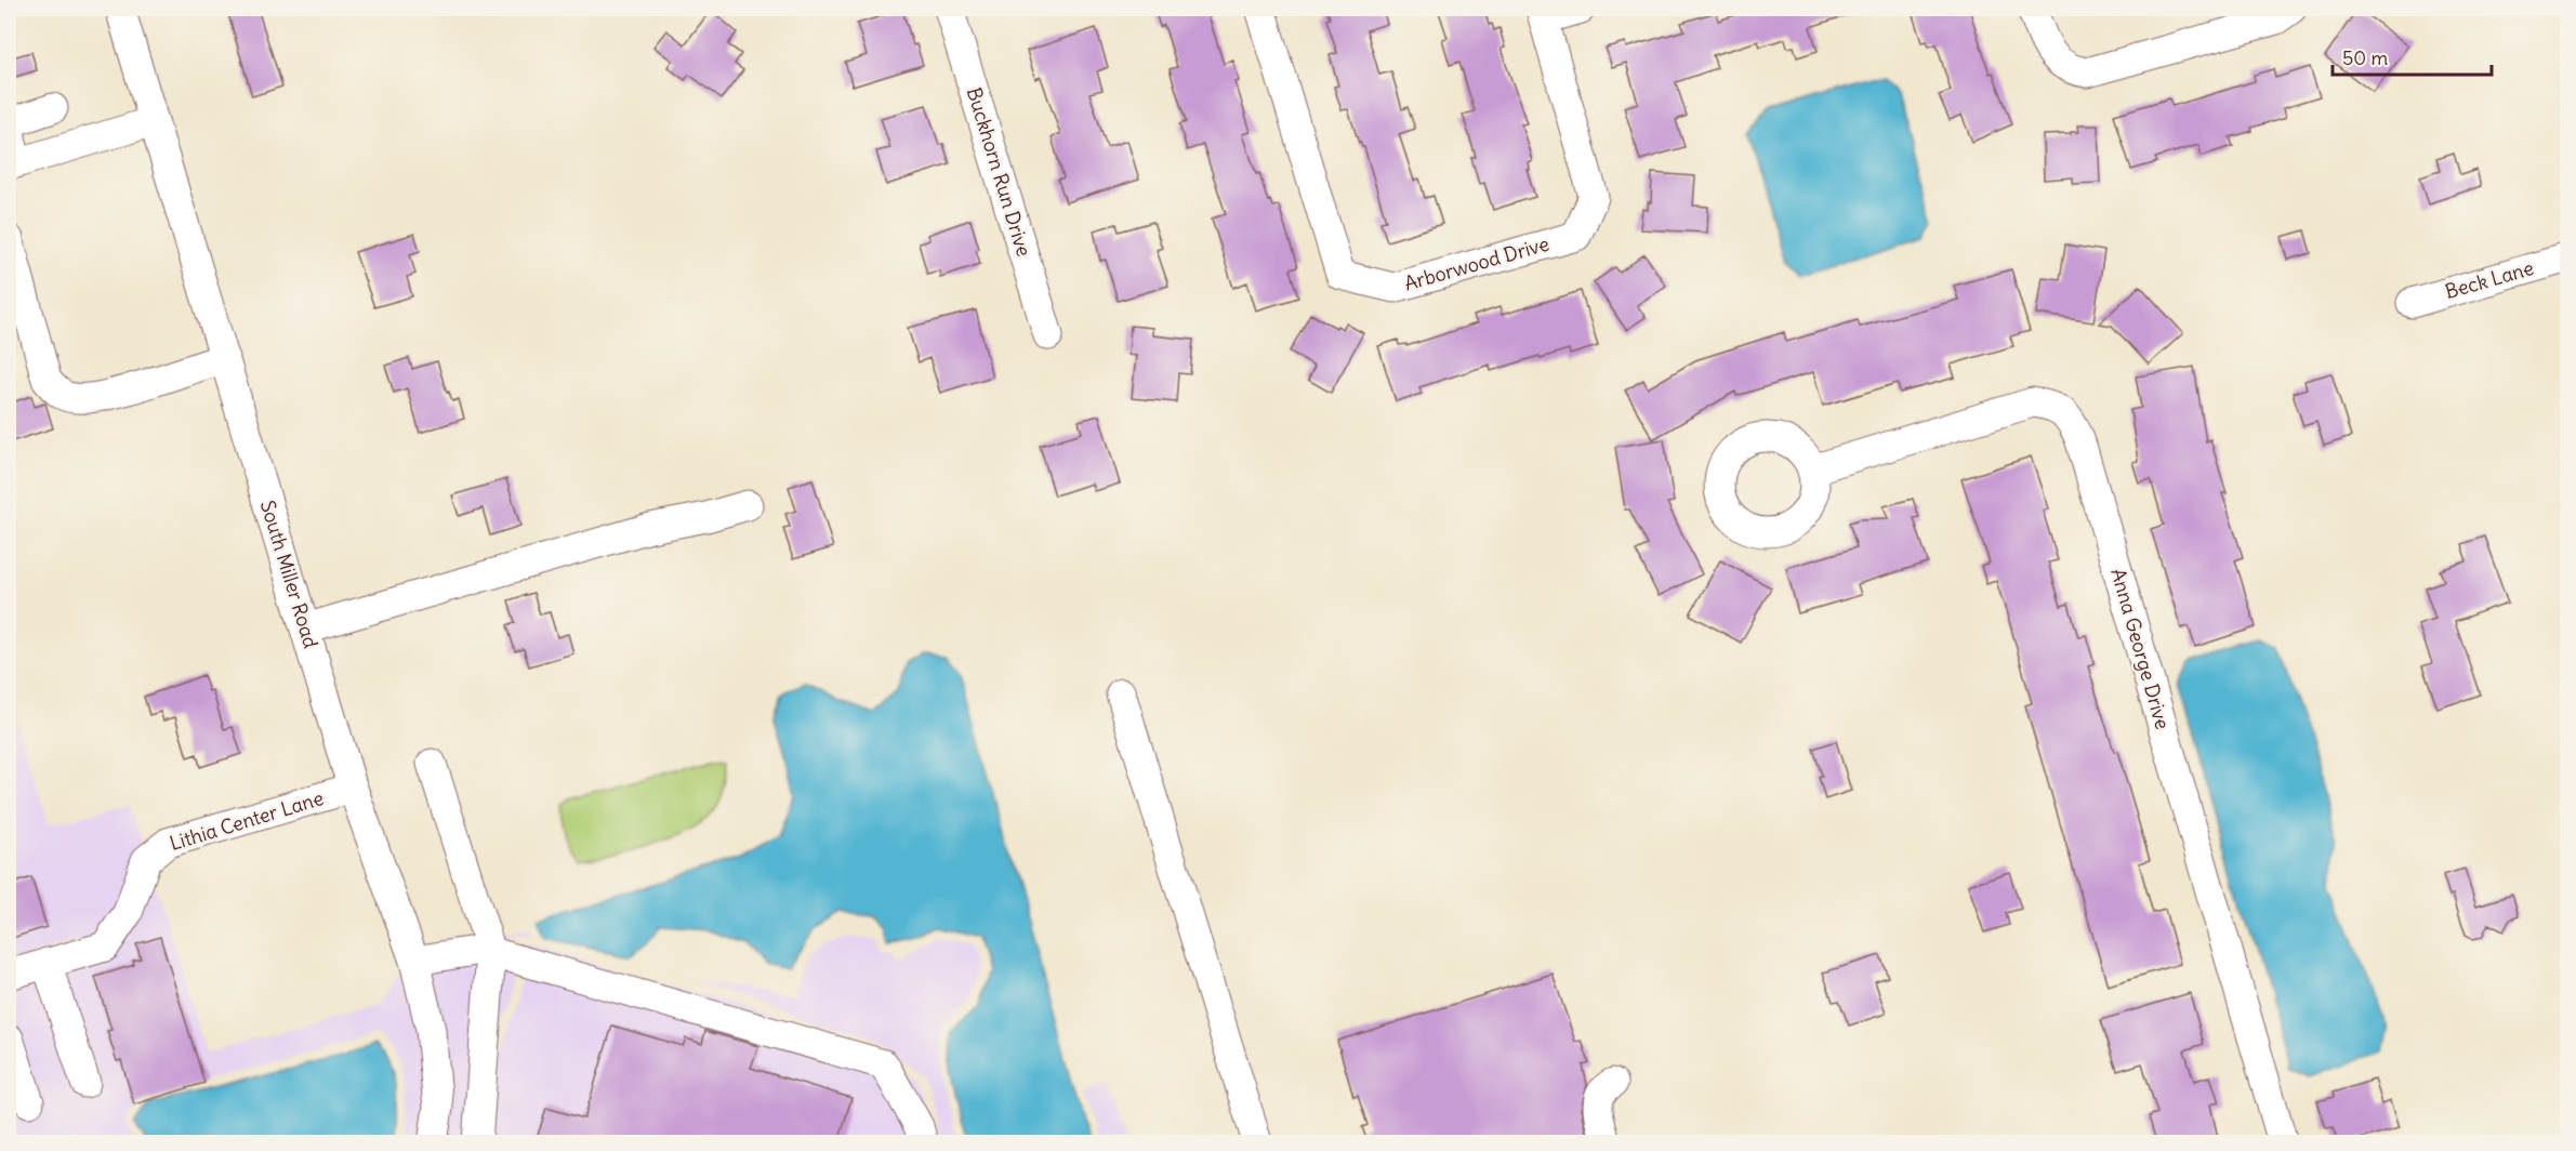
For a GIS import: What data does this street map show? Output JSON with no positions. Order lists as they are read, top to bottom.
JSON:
{
  "streets": {
    "street": [
      "Buckhorn Run Drive",
      "Arborwood Drive",
      "Beck Lane",
      "South Miller Road",
      "Anna George Drive",
      "Lithia Center Lane"
    ]
  },
  "crossings": [
    ["South Miller Road", "Lithia Center Lane"]
  ],
  "scale_bar": "50 m"
}
